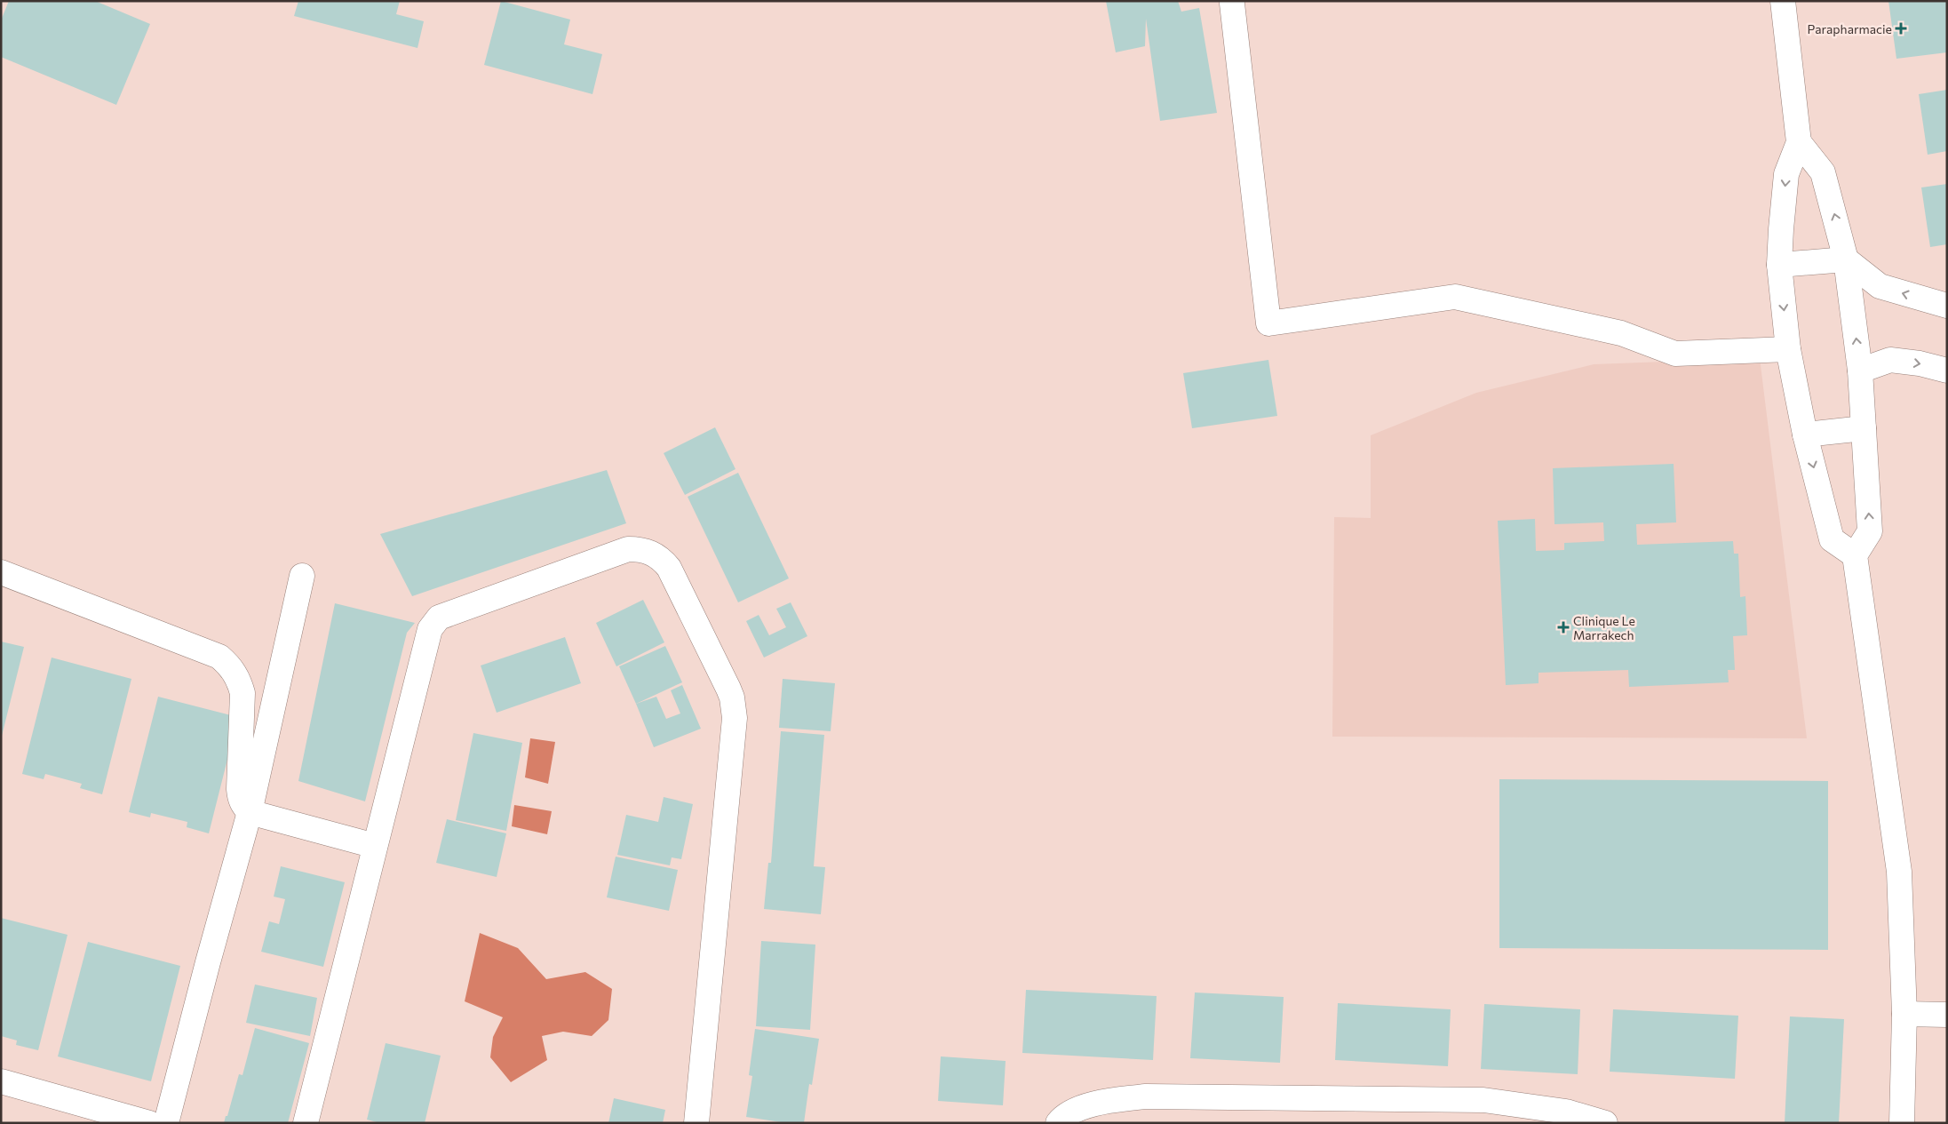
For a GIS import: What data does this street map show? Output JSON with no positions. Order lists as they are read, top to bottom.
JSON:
{
  "places": {
    "health": ["Parapharmacie", "Clinique Le Marrakech"]
  }
}
